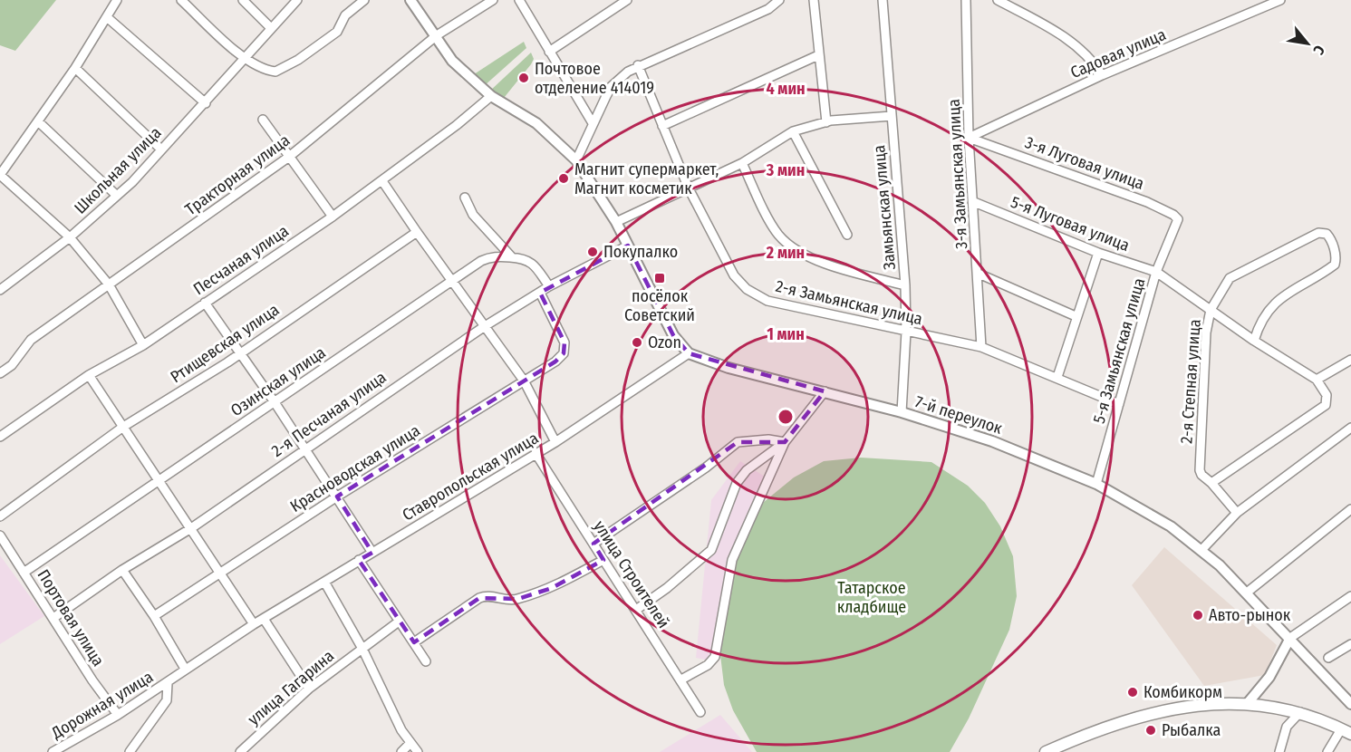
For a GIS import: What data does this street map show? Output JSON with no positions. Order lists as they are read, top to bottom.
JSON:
{
  "streets": {
    "street": [
      "Садовая улица",
      "3-я Луговая улица",
      "Школьная улица",
      "3-я Замьянская улица",
      "Тракторная улица",
      "Замьянская улица",
      "5-я Луговая улица",
      "Песчаная улица",
      "2-я Замьянская улица",
      "Ртищевская улица",
      "5-я Замьянская улица",
      "Озинская улица",
      "2-я Степная улица",
      "2-я Песчаная улица",
      "7-й переулок",
      "Красноводская улица",
      "Ставропольская улица",
      "улица Строителей",
      "Портовая улица",
      "улица Гагарина",
      "Дорожная улица"
    ]
  },
  "crossings": [
    ["Садовая улица", "3-я Луговая улица"],
    ["Садовая улица", "3-я Замьянская улица"],
    ["3-я Луговая улица", "3-я Замьянская улица"],
    ["3-я Луговая улица", "5-я Замьянская улица"],
    ["3-я Замьянская улица", "5-я Луговая улица"],
    ["3-я Замьянская улица", "2-я Замьянская улица"],
    ["Замьянская улица", "2-я Замьянская улица"],
    ["Замьянская улица", "7-й переулок"],
    ["5-я Луговая улица", "5-я Замьянская улица"],
    ["5-я Луговая улица", "2-я Степная улица"],
    ["2-я Замьянская улица", "5-я Замьянская улица"],
    ["5-я Замьянская улица", "7-й переулок"],
    ["Озинская улица", "2-я Песчаная улица"],
    ["Озинская улица", "Портовая улица"],
    ["2-я Песчаная улица", "Красноводская улица"],
    ["2-я Песчаная улица", "Портовая улица"],
    ["7-й переулок", "Ставропольская улица"],
    ["Ставропольская улица", "улица Строителей"],
    ["Ставропольская улица", "Дорожная улица"],
    ["Портовая улица", "Дорожная улица"]
  ],
  "parks": ["Татарское кладбище"],
  "places": {
    "other": [
      "Почтовое отделение 414019",
      "Магнит супермаркет, Магнит косметик",
      "Покупалко",
      "Ozon",
      "Авто-рынок",
      "Комбикорм",
      "Рыбалка"
    ],
    "transit": ["посёлок Советский"]
  },
  "north": "bottom right",
  "rings": [
    "4 мин",
    "3 мин",
    "2 мин",
    "1 мин"
  ]
}
